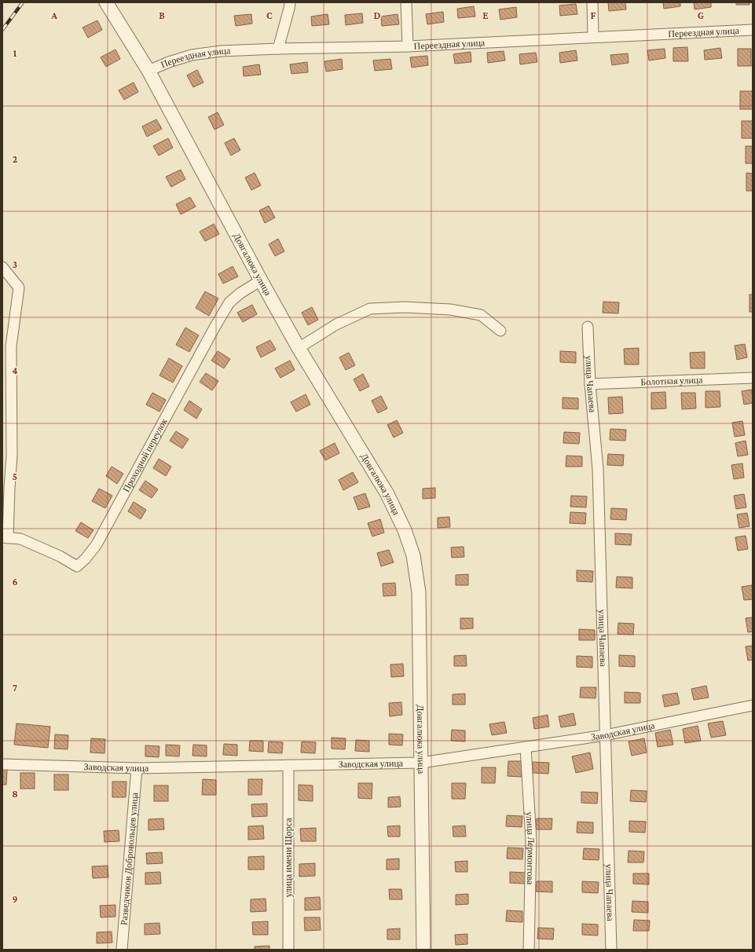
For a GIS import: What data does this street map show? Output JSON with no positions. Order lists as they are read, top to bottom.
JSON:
{
  "streets": {
    "street": [
      "Переездная улица",
      "Довгалюка улица",
      "Болотная улица",
      "улица Чапаева",
      "Проходной переулок",
      "Заводская улица",
      "улица Лермонтова",
      "улица имени Щорса",
      "Разведчиков Добровольцев улица"
    ]
  },
  "crossings": [
    ["Переездная улица", "Довгалюка улица"],
    ["Довгалюка улица", "Проходной переулок"],
    ["Довгалюка улица", "Заводская улица"],
    ["Болотная улица", "улица Чапаева"],
    ["улица Чапаева", "Заводская улица"],
    ["Заводская улица", "улица Лермонтова"],
    ["Заводская улица", "улица имени Щорса"],
    ["Заводская улица", "Разведчиков Добровольцев улица"]
  ],
  "grid": {
    "columns": [
      "A",
      "B",
      "C",
      "D",
      "E",
      "F",
      "G"
    ],
    "rows": [
      "1",
      "2",
      "3",
      "4",
      "5",
      "6",
      "7",
      "8",
      "9"
    ]
  }
}
